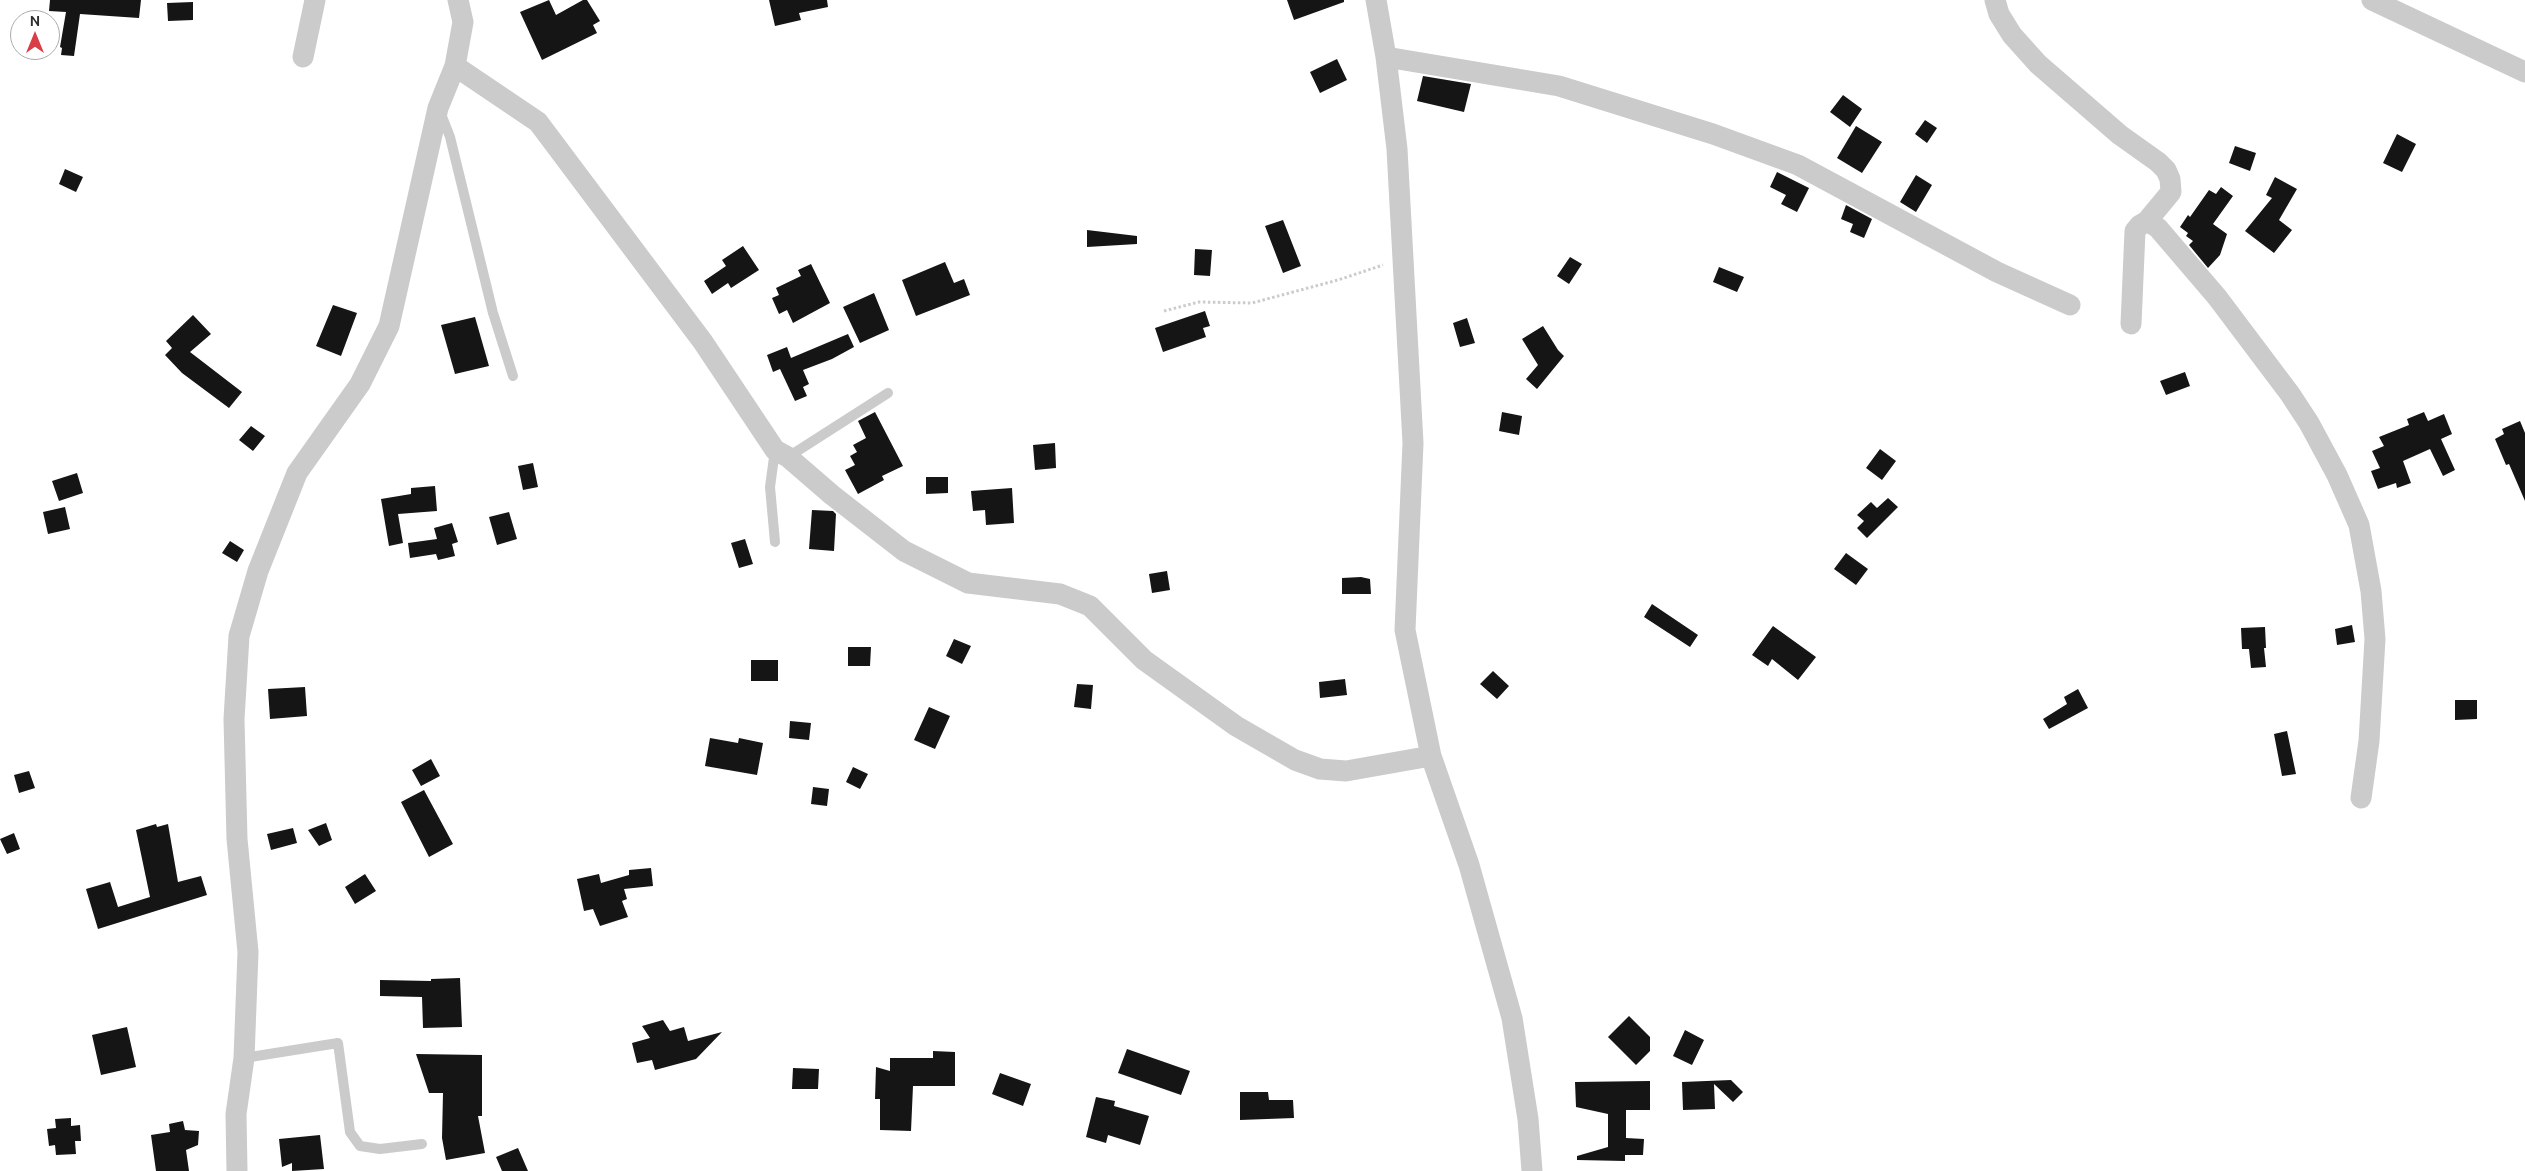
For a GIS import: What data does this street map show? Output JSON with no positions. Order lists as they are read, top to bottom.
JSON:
{
  "north": "top"
}
